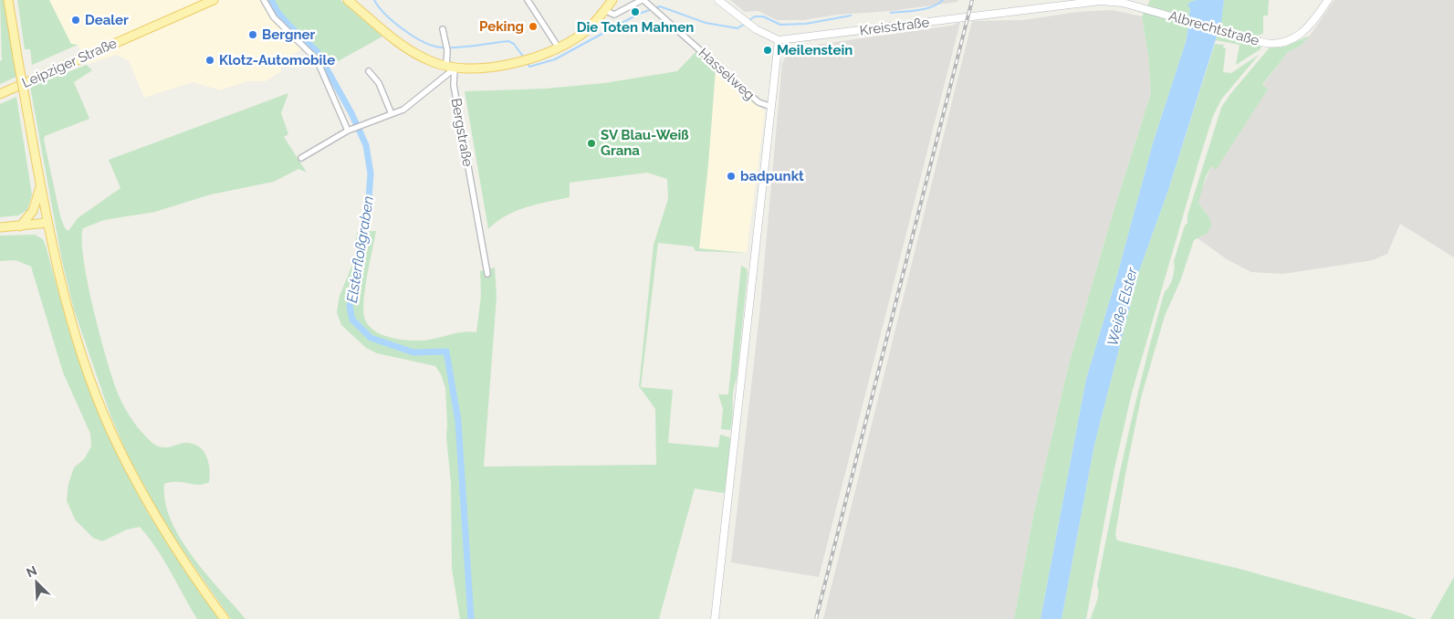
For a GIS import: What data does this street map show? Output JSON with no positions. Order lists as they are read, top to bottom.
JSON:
{
  "streets": {
    "main road": [
      "Kreisstraße",
      "Albrechtstraße",
      "Leipziger Straße",
      "Hasselweg"
    ],
    "street": ["Bergstraße"]
  },
  "crossings": [
    ["Kreisstraße", "Albrechtstraße"],
    ["Kreisstraße", "Hasselweg"]
  ],
  "water": ["Elsterfloßgraben", "Weiße Elster"],
  "places": [
    "Die Toten Mahnen",
    "Dealer",
    "Peking",
    "Bergner",
    "Meilenstein",
    "Klotz-Automobile",
    "SV Blau-Weiß Grana",
    "badpunkt"
  ],
  "north": "top left"
}
